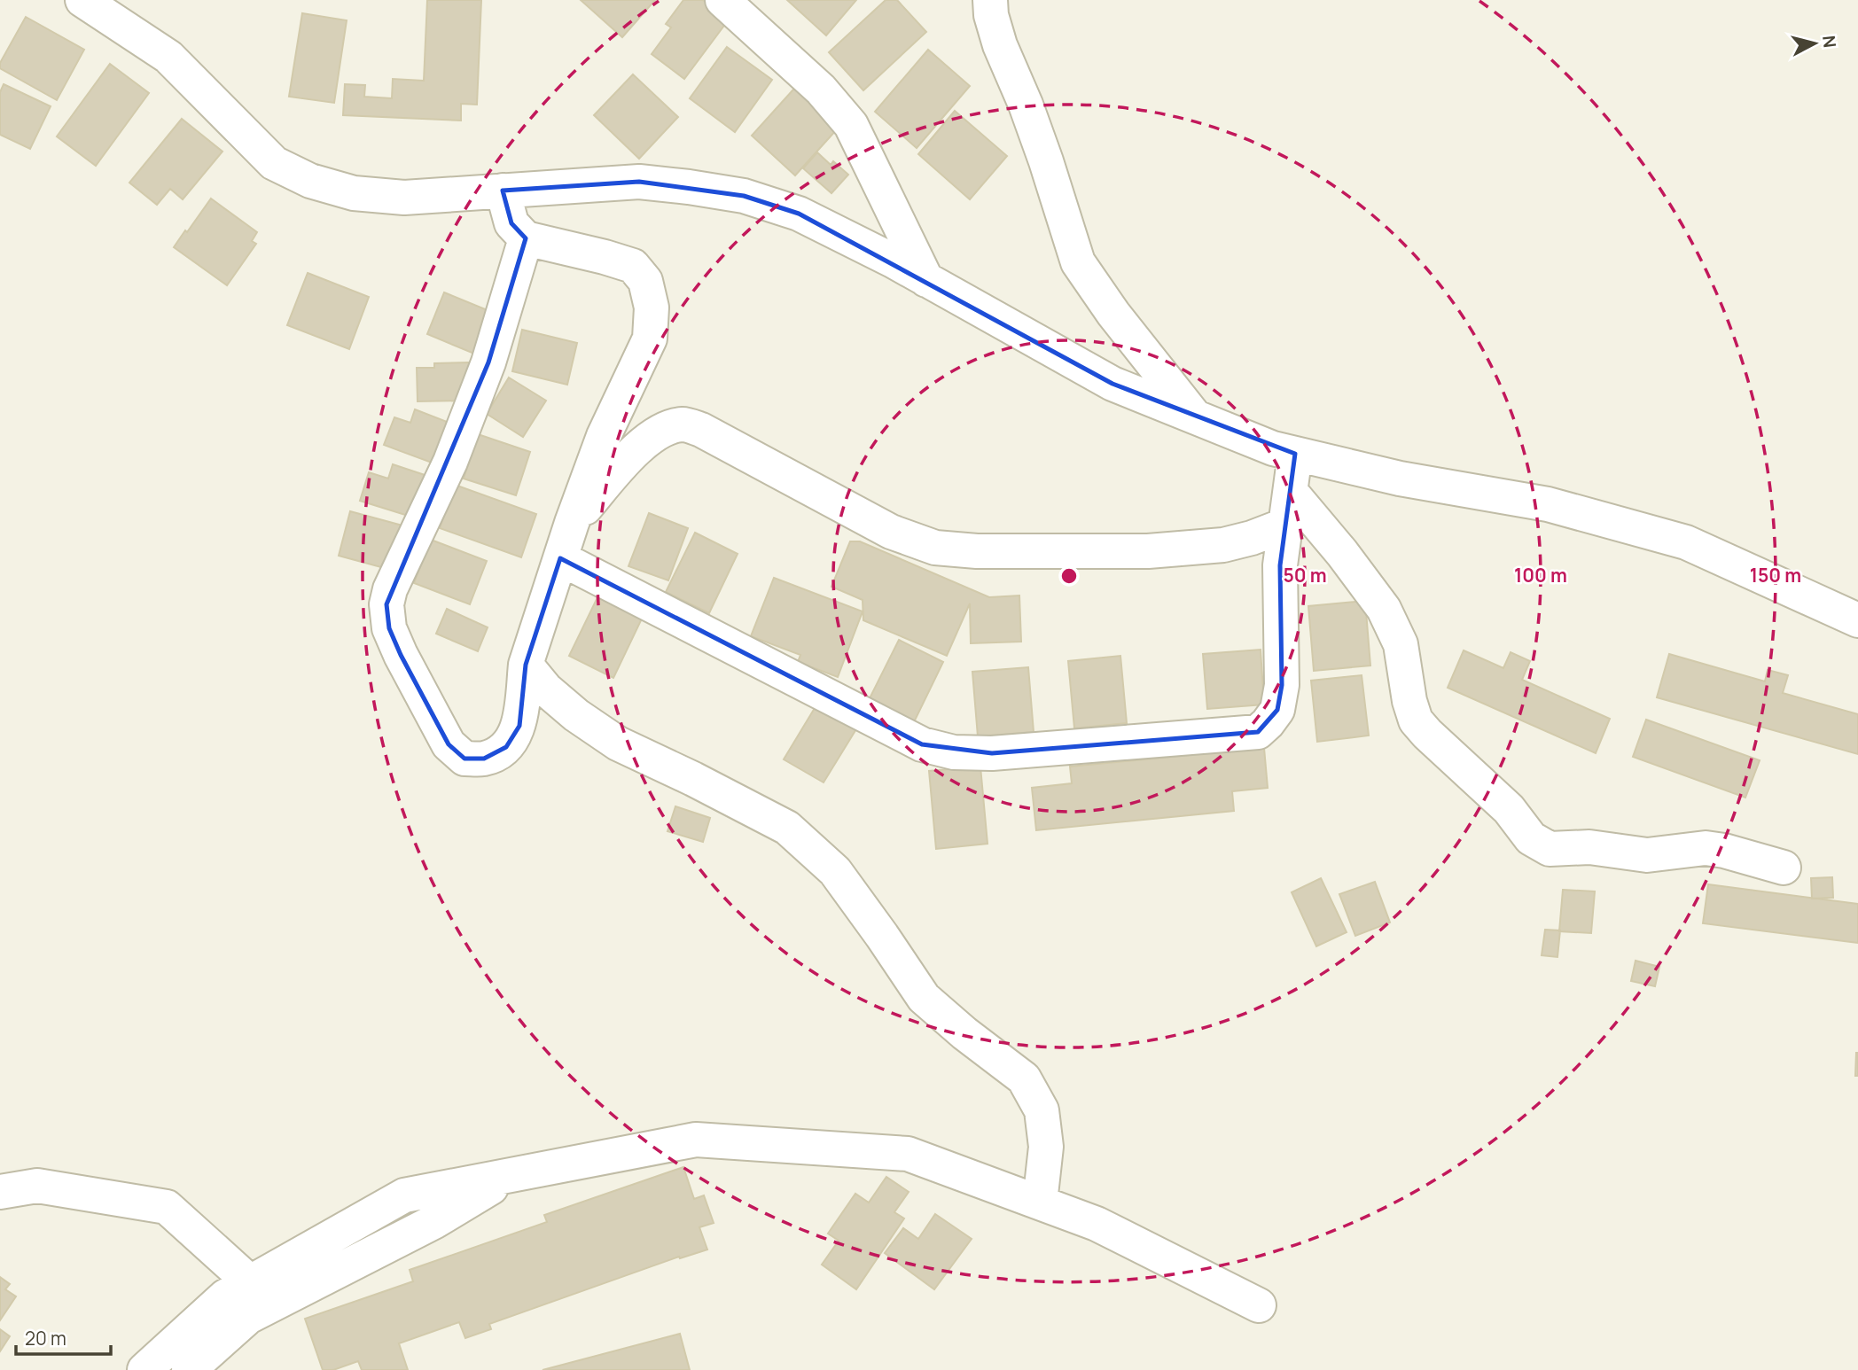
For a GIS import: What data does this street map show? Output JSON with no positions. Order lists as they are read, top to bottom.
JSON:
{
  "scale_bar": "20 m",
  "north": "right",
  "rings": ["50 m", "100 m", "150 m"]
}
